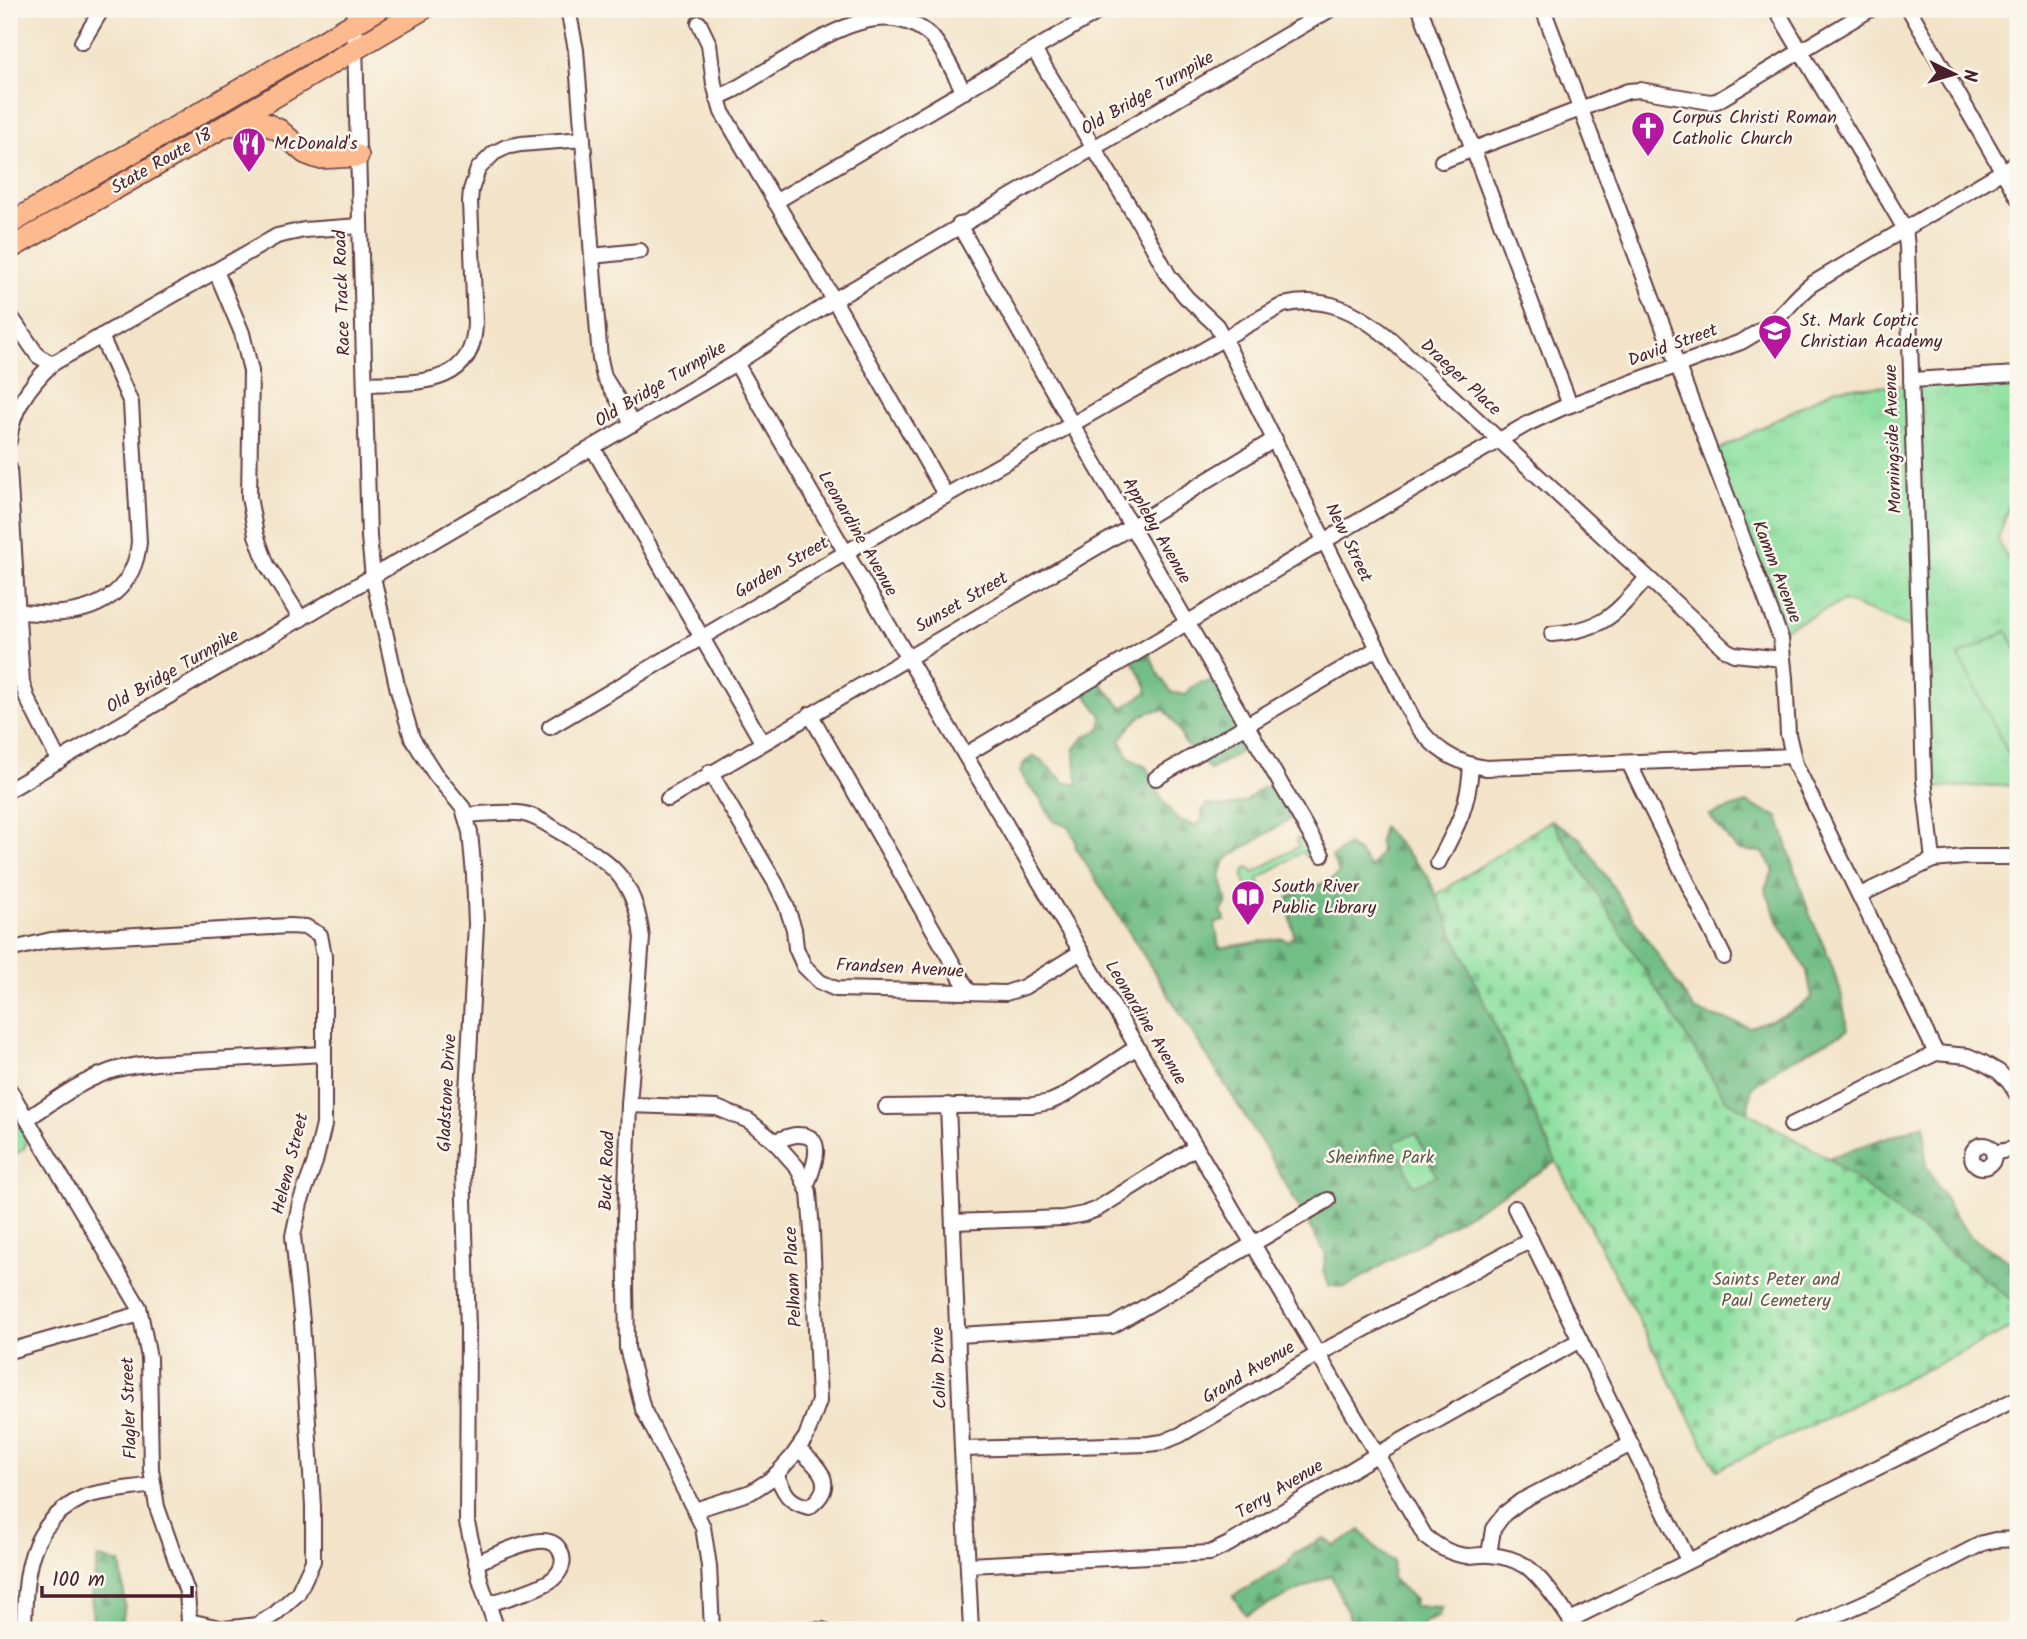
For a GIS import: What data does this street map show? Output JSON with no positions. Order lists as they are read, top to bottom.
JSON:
{
  "streets": {
    "highway": ["State Route 18"],
    "street": [
      "Old Bridge Turnpike",
      "Race Track Road",
      "David Street",
      "Draeger Place",
      "Morningside Avenue",
      "Appleby Avenue",
      "Leonardine Avenue",
      "New Street",
      "Garden Street",
      "Kamm Avenue",
      "Sunset Street",
      "Frandsen Avenue",
      "Gladstone Drive",
      "Helena Street",
      "Buck Road",
      "Pelham Place",
      "Colin Drive",
      "Grand Avenue",
      "Flagler Street",
      "Terry Avenue"
    ]
  },
  "crossings": [
    ["Old Bridge Turnpike", "Race Track Road"],
    ["Old Bridge Turnpike", "Appleby Avenue"],
    ["Old Bridge Turnpike", "Leonardine Avenue"],
    ["Old Bridge Turnpike", "New Street"],
    ["Old Bridge Turnpike", "Gladstone Drive"],
    ["State Route 18", "Race Track Road"],
    ["Race Track Road", "Gladstone Drive"],
    ["David Street", "Draeger Place"],
    ["David Street", "Morningside Avenue"],
    ["David Street", "Appleby Avenue"],
    ["David Street", "Leonardine Avenue"],
    ["David Street", "New Street"],
    ["David Street", "Kamm Avenue"],
    ["Draeger Place", "Appleby Avenue"],
    ["Draeger Place", "New Street"],
    ["Draeger Place", "Garden Street"],
    ["Draeger Place", "Kamm Avenue"],
    ["Appleby Avenue", "Garden Street"],
    ["Appleby Avenue", "Sunset Street"],
    ["Leonardine Avenue", "Garden Street"],
    ["Leonardine Avenue", "Sunset Street"],
    ["Leonardine Avenue", "Frandsen Avenue"],
    ["Leonardine Avenue", "Grand Avenue"],
    ["Leonardine Avenue", "Terry Avenue"],
    ["New Street", "Kamm Avenue"],
    ["New Street", "Sunset Street"],
    ["Sunset Street", "Frandsen Avenue"],
    ["Gladstone Drive", "Buck Road"],
    ["Helena Street", "Flagler Street"],
    ["Buck Road", "Pelham Place"],
    ["Colin Drive", "Grand Avenue"],
    ["Colin Drive", "Terry Avenue"]
  ],
  "parks": ["Sheinfine Park", "Saints Peter and Paul Cemetery"],
  "places": {
    "church": ["Corpus Christi Roman Catholic Church"],
    "restaurant": ["McDonald's"],
    "school or university": ["St. Mark Coptic Christian Academy"],
    "library": ["South River Public Library"]
  },
  "scale_bar": "100 m",
  "north": "right"
}
